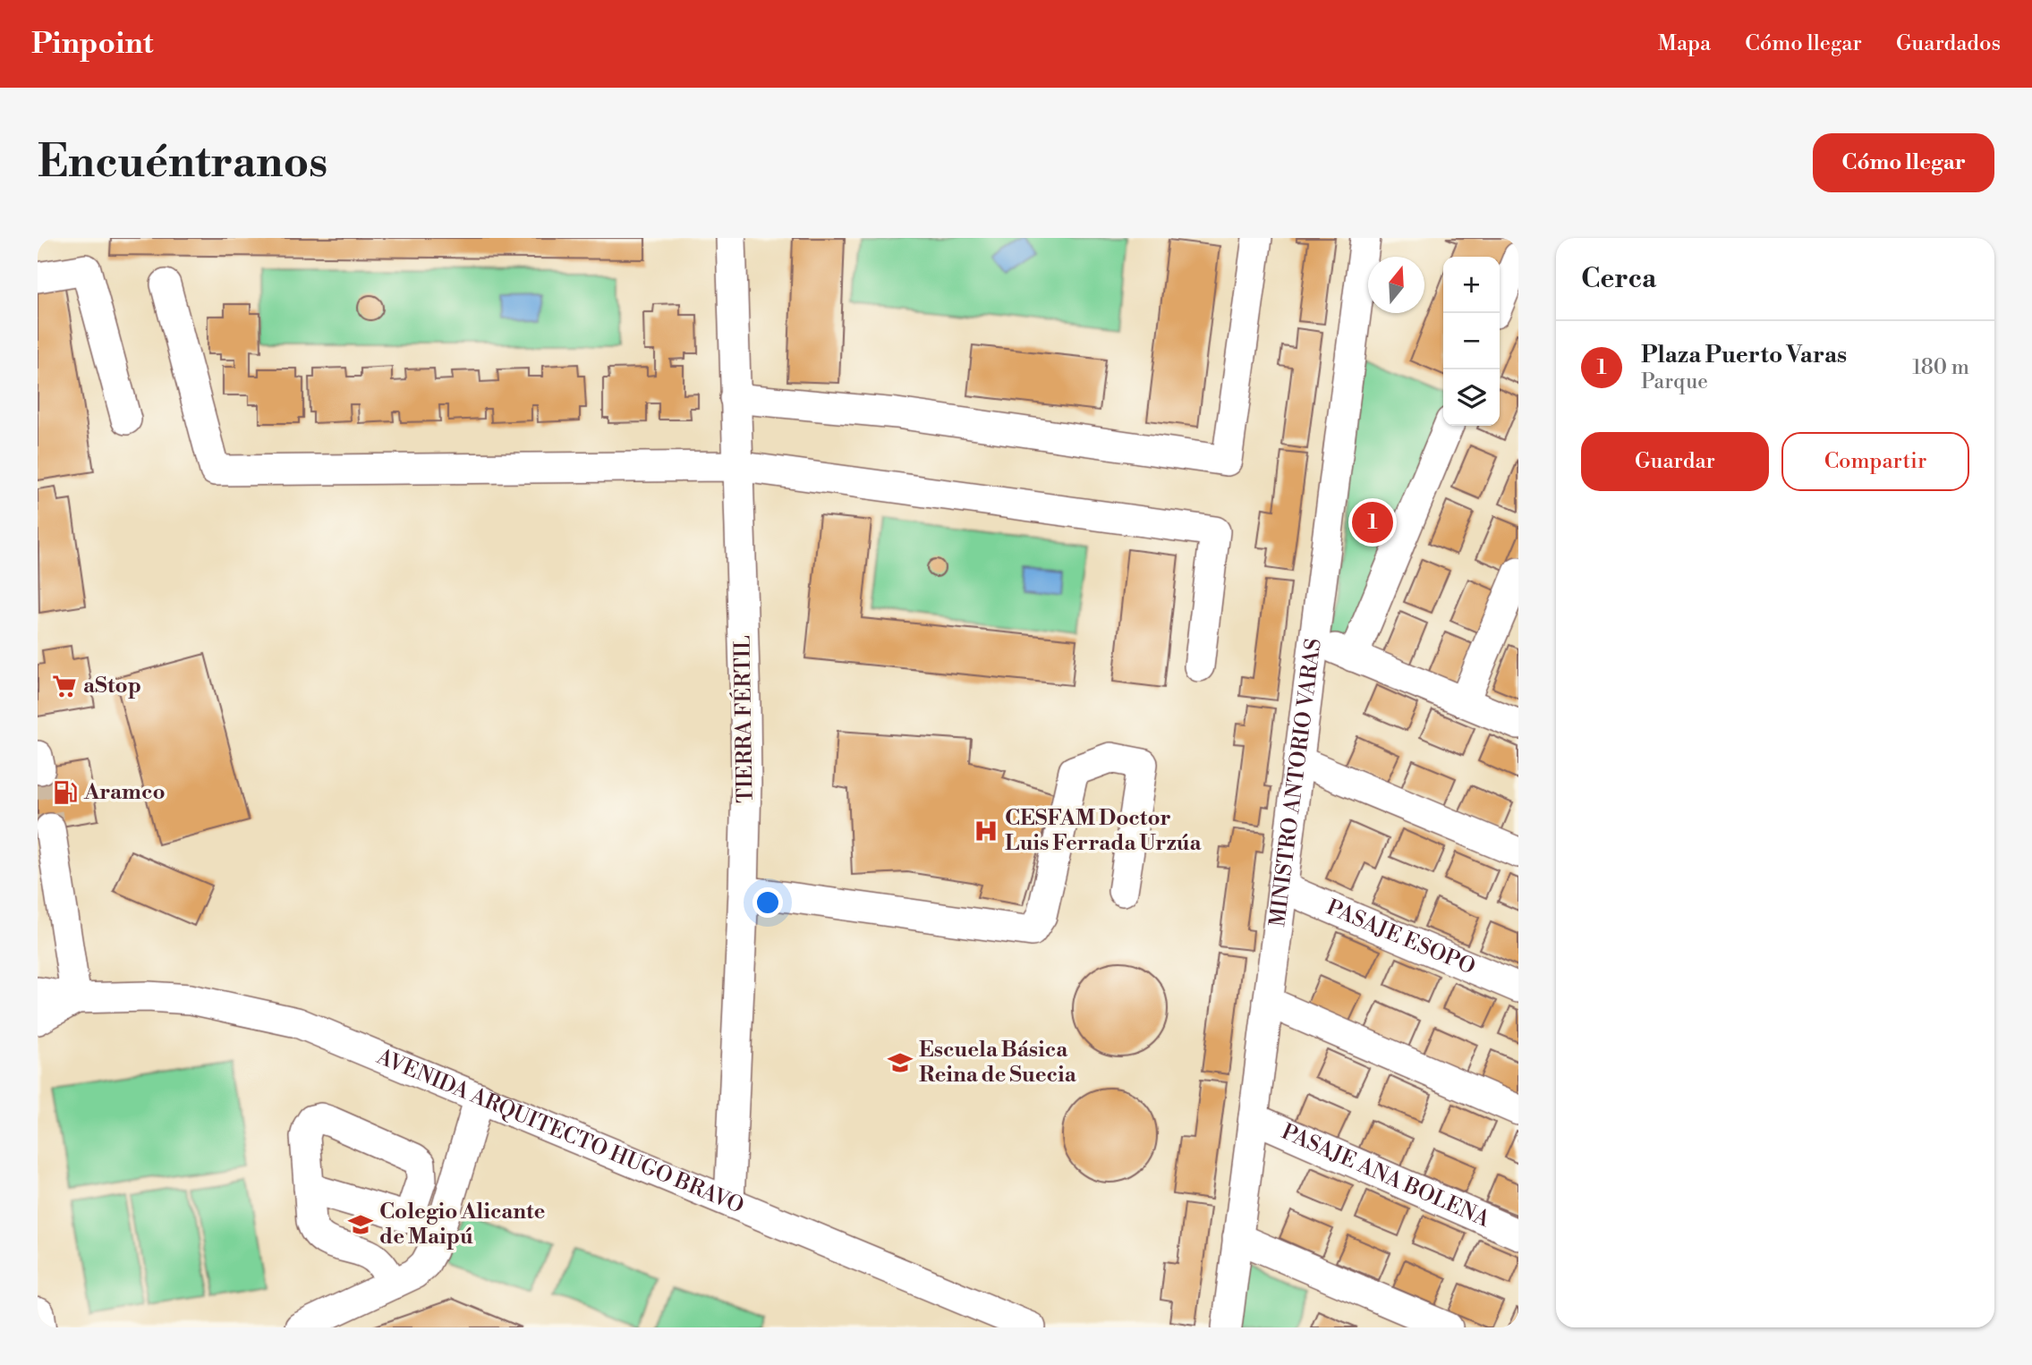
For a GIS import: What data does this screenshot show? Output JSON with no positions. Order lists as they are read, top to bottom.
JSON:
{
  "streets": {
    "street": [
      "TIERRA FÉRTIL",
      "MINISTRO ANTORIO VARAS",
      "PASAJE ESOPO",
      "AVENIDA ARQUITECTO HUGO BRAVO",
      "PASAJE ANA BOLENA"
    ]
  },
  "crossings": [
    ["TIERRA FÉRTIL", "AVENIDA ARQUITECTO HUGO BRAVO"],
    ["MINISTRO ANTORIO VARAS", "PASAJE ESOPO"],
    ["MINISTRO ANTORIO VARAS", "PASAJE ANA BOLENA"]
  ],
  "places": {
    "supermarket": ["aStop"],
    "fuel station": ["Aramco"],
    "hospital": ["CESFAM Doctor Luis Ferrada Urzúa"],
    "school or university": ["Escuela Básica Reina de Suecia", "Colegio Alicante de Maipú"]
  },
  "north": "top",
  "page": {
    "header": "Pinpoint",
    "nav": ["Mapa", "Cómo llegar", "Guardados"],
    "buttons": [
      "Cómo llegar",
      ["Guardar", "Compartir"]
    ],
    "title": "Encuéntranos",
    "heading": "Cerca",
    "map_buttons": ["+", "−"],
    "list": [
      {
        "mark": "1",
        "name": "Plaza Puerto Varas",
        "note": "Parque",
        "value": "180 m"
      }
    ],
    "pins": "1"
  }
}
